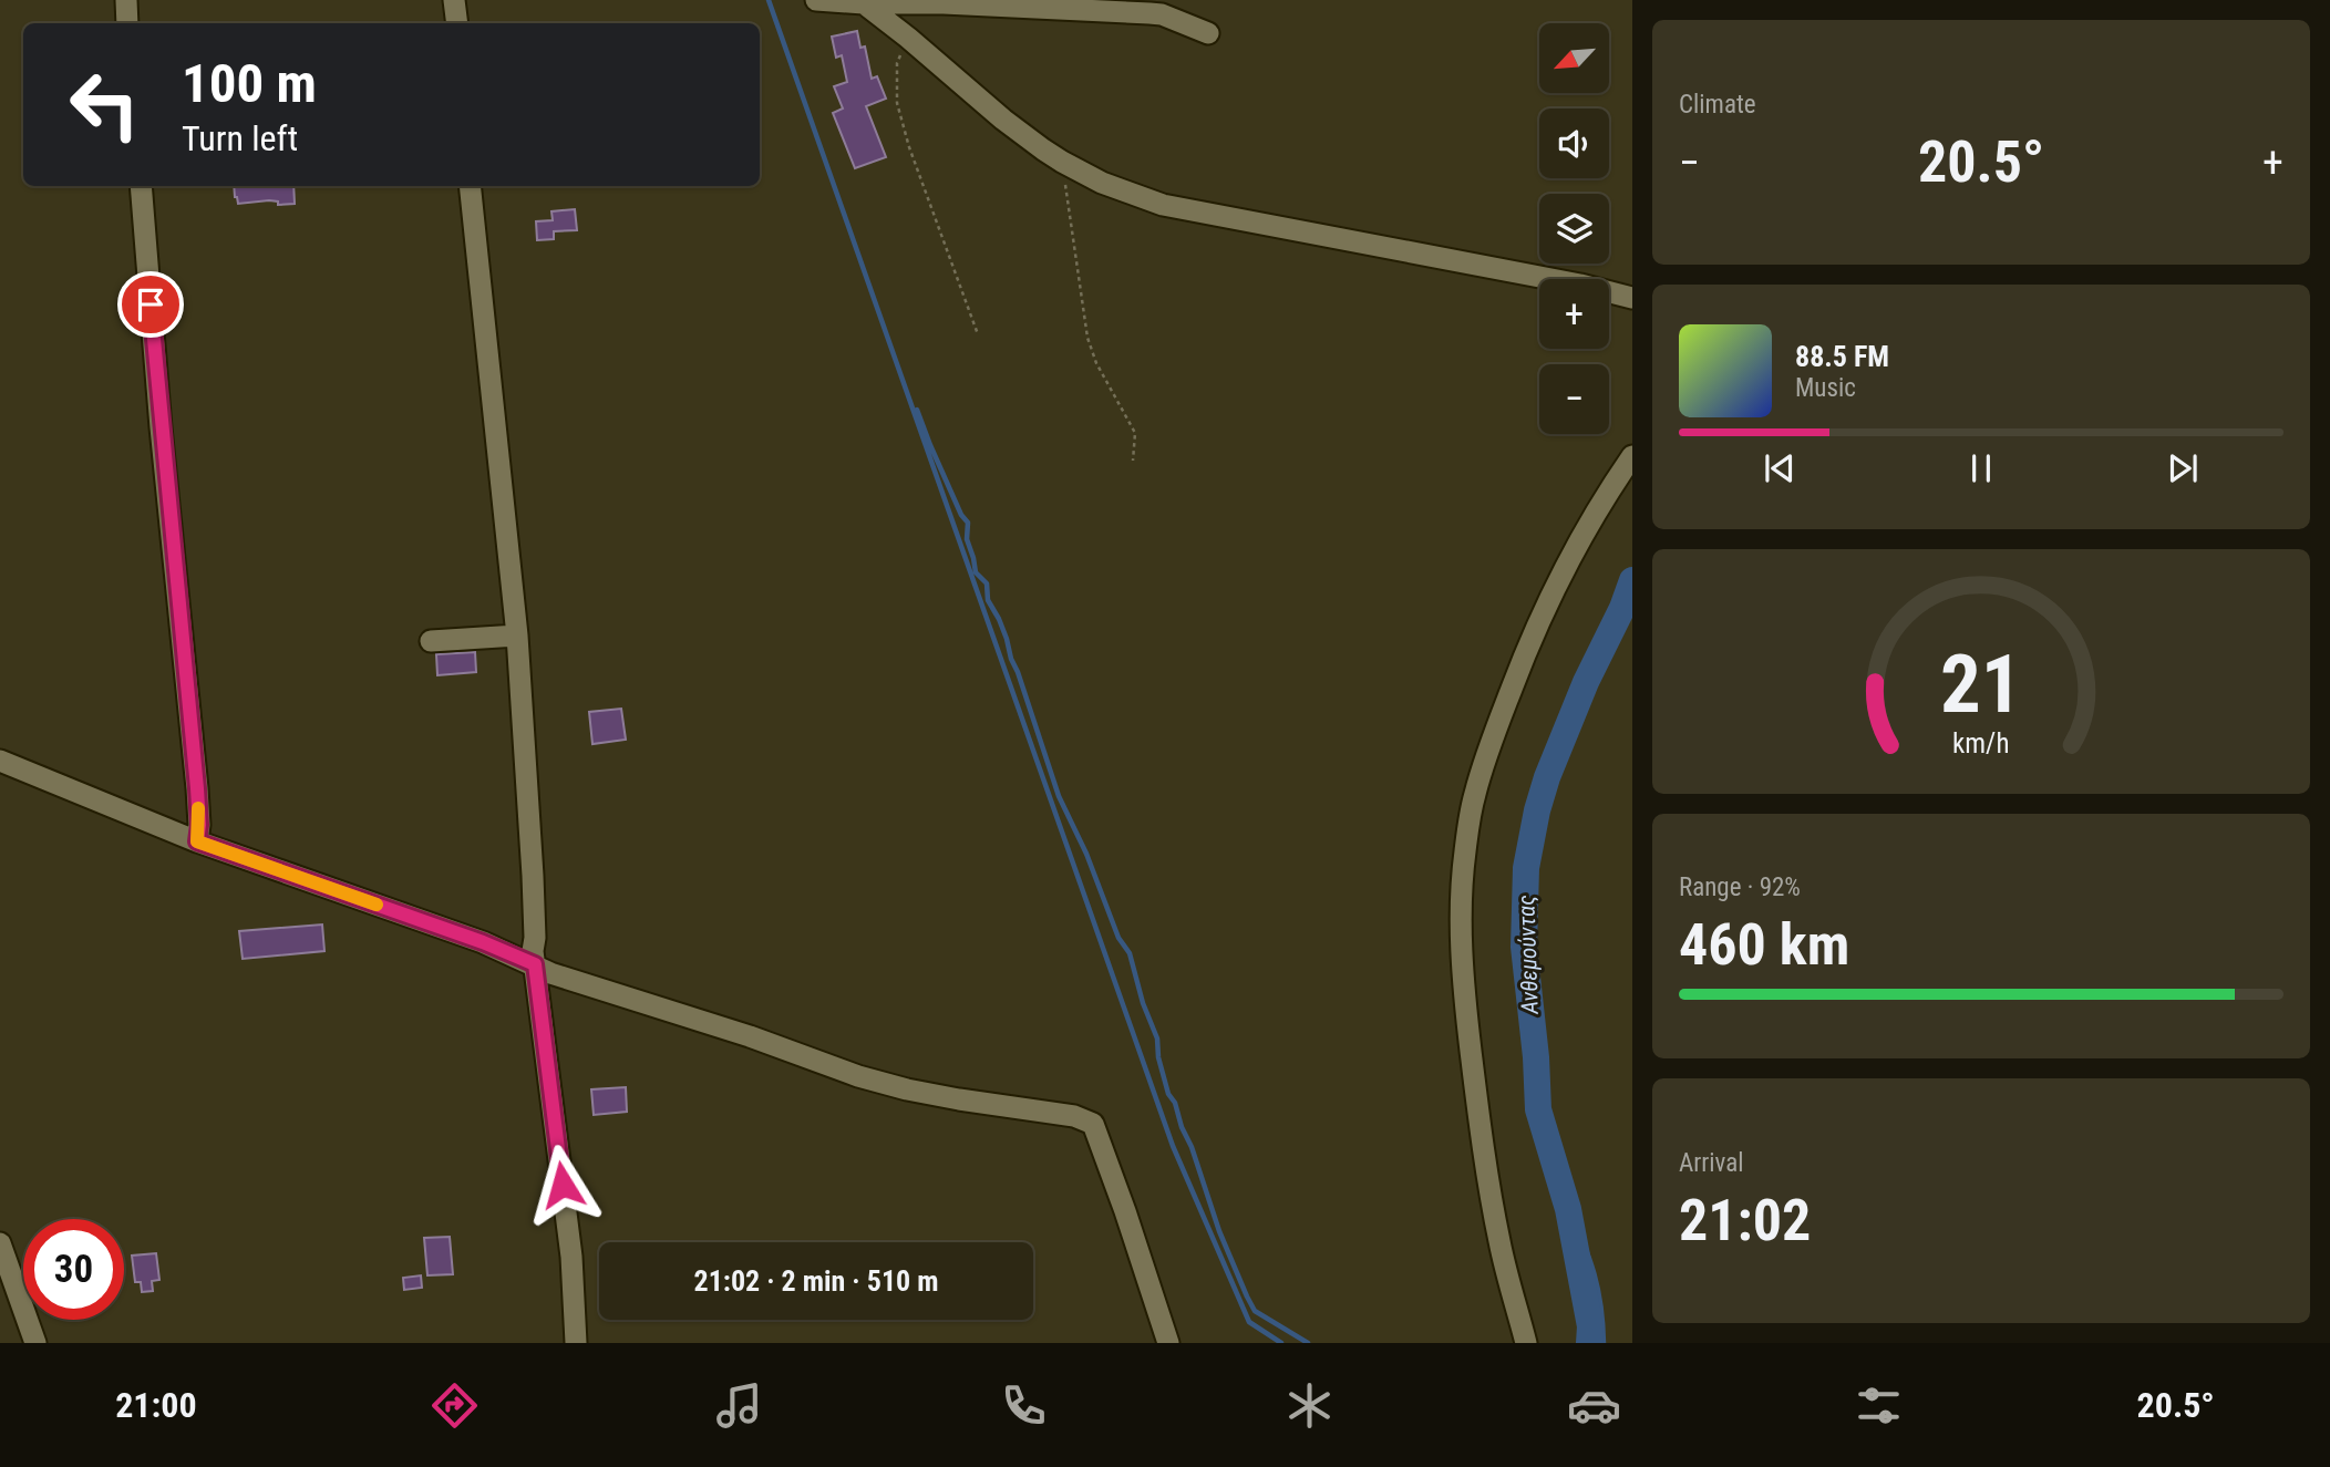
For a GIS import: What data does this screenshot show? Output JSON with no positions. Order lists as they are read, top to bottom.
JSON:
{
  "water": ["Ανθεμούντας"],
  "north": "bottom left",
  "page": {
    "tile": [
      "Climate",
      ["Range · 92%", "460 km"],
      ["Arrival", "21:02"]
    ],
    "map_buttons": ["+", "−"],
    "turn": ["100 m", "Turn left"],
    "heat": ["−", "20.5°", "+"],
    "song": ["88.5 FM", "Music"],
    "limit": "30",
    "trip": "21:02 · 2 min · 510 m",
    "tabs": ["21:00", "20.5°"],
    "gauge": ["21", "km/h"]
  }
}
